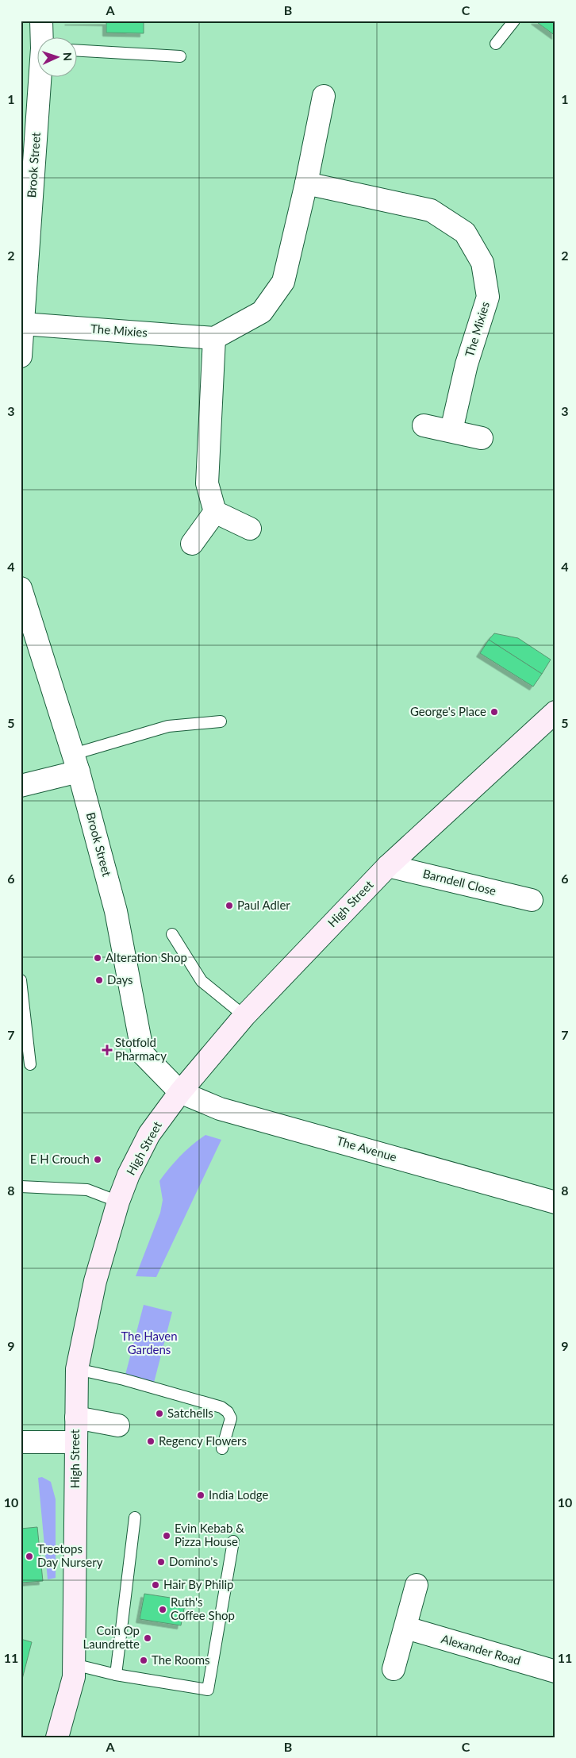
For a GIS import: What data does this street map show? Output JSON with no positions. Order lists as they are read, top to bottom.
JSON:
{
  "streets": {
    "street": [
      "Brook Street",
      "The Mixies",
      "Barndell Close",
      "High Street",
      "The Avenue",
      "Alexander Road"
    ]
  },
  "crossings": [
    ["Brook Street", "The Mixies"],
    ["Brook Street", "High Street"],
    ["Brook Street", "The Avenue"],
    ["Barndell Close", "High Street"],
    ["High Street", "The Avenue"]
  ],
  "parks": ["The Haven Gardens"],
  "places": {
    "other": [
      "George's Place",
      "Paul Adler",
      "Alteration Shop",
      "Days",
      "E H Crouch",
      "Satchells",
      "Regency Flowers",
      "India Lodge",
      "Evin Kebab & Pizza House",
      "Treetops Day Nursery",
      "Domino's",
      "Hair By Philip",
      "Ruth's Coffee Shop",
      "Coin Op Laundrette",
      "The Rooms"
    ],
    "health": ["Stotfold Pharmacy"]
  },
  "north": "right",
  "grid": {
    "columns": ["A", "B", "C"],
    "rows": [
      "1",
      "2",
      "3",
      "4",
      "5",
      "6",
      "7",
      "8",
      "9",
      "10",
      "11"
    ]
  }
}
